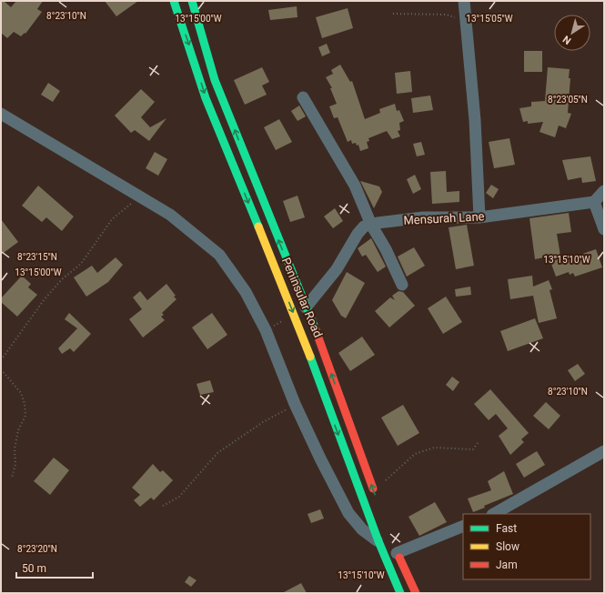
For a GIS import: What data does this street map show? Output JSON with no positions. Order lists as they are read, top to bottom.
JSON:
{
  "streets": {
    "main road": ["Peninsular Road"],
    "street": ["Mensurah Lane"]
  },
  "crossings": [
    ["Mensurah Lane", "Peninsular Road"]
  ],
  "legend": ["Fast", "Slow", "Jam"],
  "scale_bar": "50 m",
  "north": "bottom left",
  "coordinates": [
    "8°23'10\"N",
    "13°15'00\"W",
    "13°15'05\"W",
    "8°23'05\"N",
    "8°23'15\"N",
    "13°15'10\"W",
    "8°23'20\"N"
  ]
}
